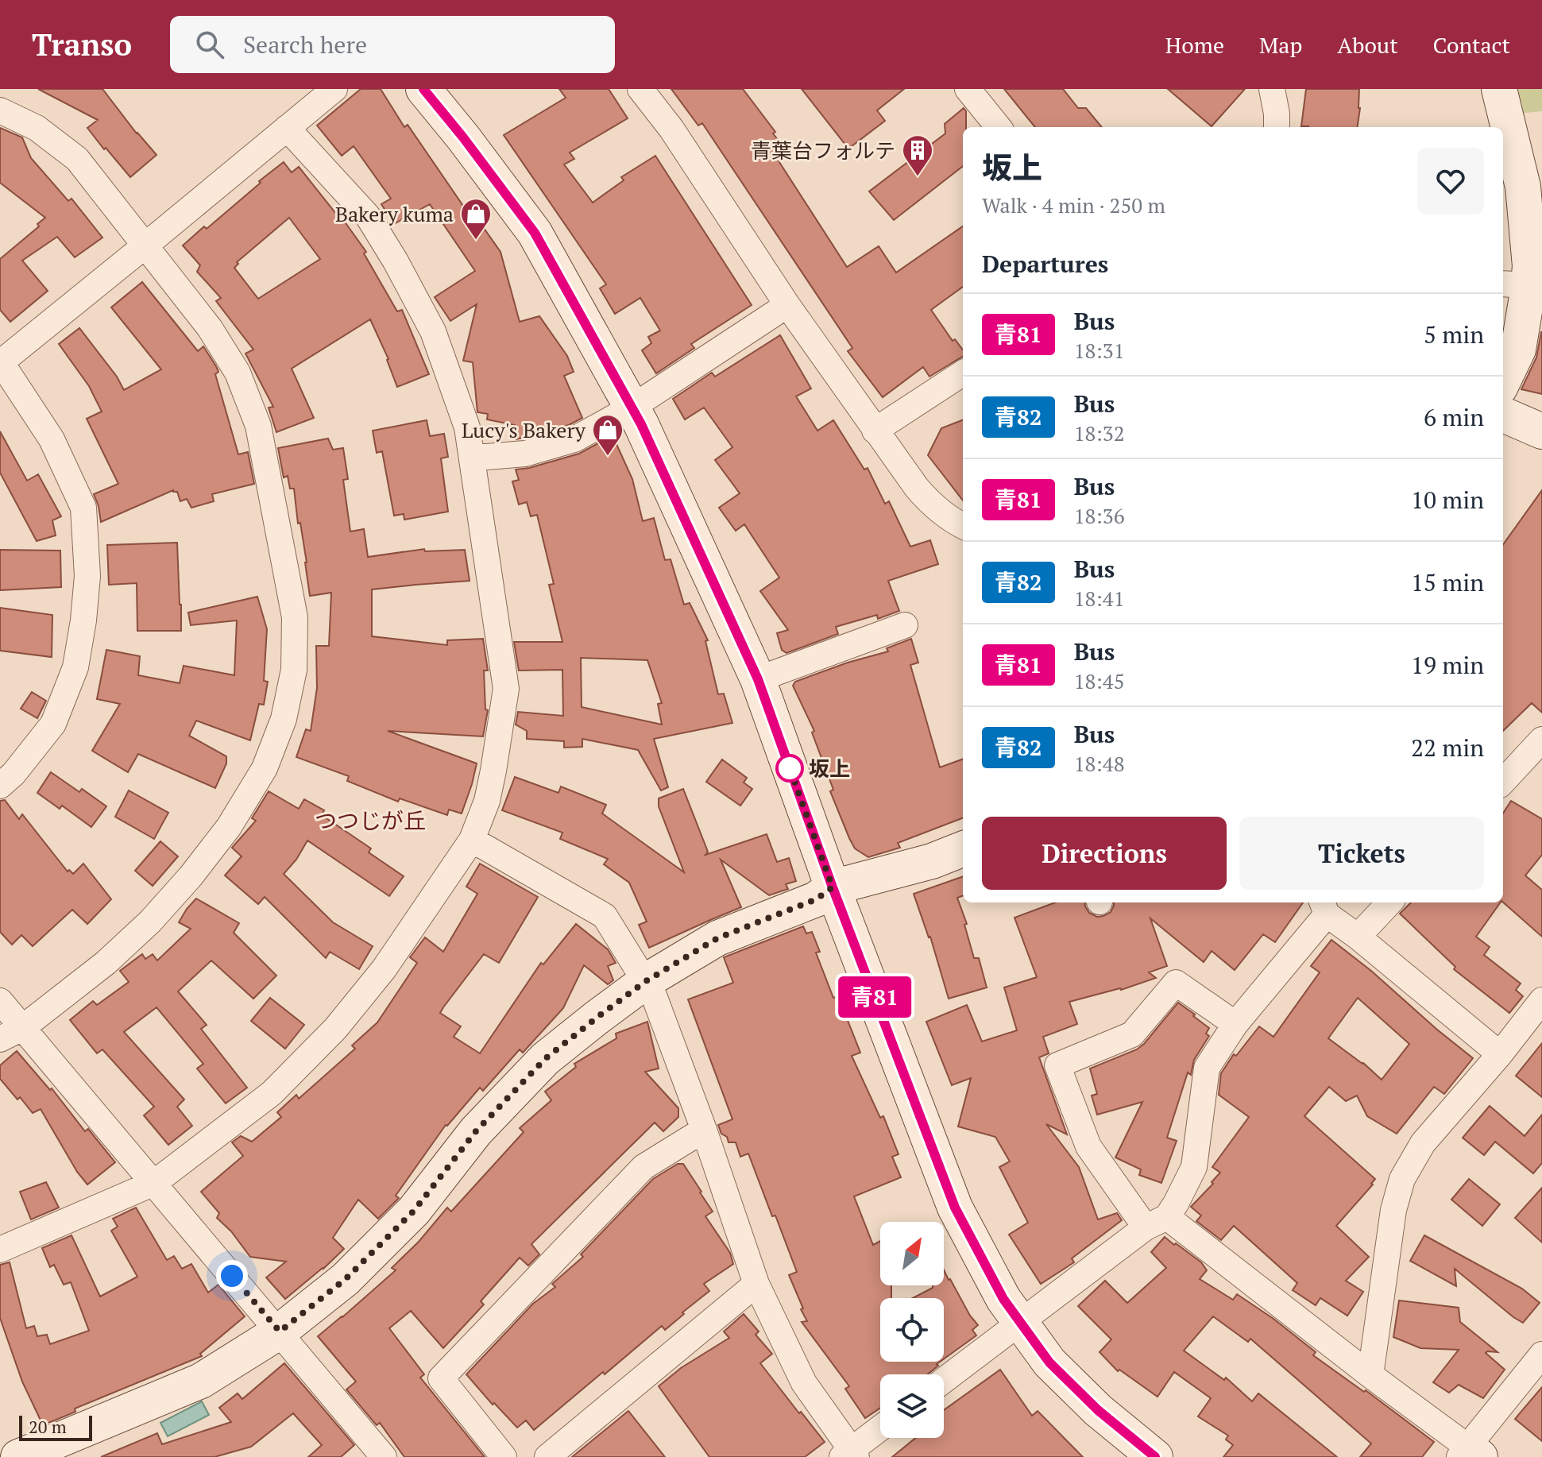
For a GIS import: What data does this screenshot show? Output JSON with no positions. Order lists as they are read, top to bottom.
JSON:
{
  "districts": ["つつじが丘"],
  "places": {
    "building": ["青葉台フォルテ"],
    "shop": ["Bakery kuma", "Lucy's Bakery"],
    "other": ["坂上"]
  },
  "lines": ["bus line 青81"],
  "scale_bar": "20 m",
  "north": "top right",
  "page": {
    "header": "Transo",
    "search": "Search here",
    "nav": [
      "Home",
      "Map",
      "About",
      "Contact"
    ],
    "on_map": "青81",
    "heading": [
      ["坂上", "Walk · 4 min · 250 m"],
      "Departures"
    ],
    "list": [
      {
        "mark": "青81",
        "name": "Bus",
        "note": "18:31",
        "value": "5 min"
      },
      {
        "mark": "青82",
        "name": "Bus",
        "note": "18:32",
        "value": "6 min"
      },
      {
        "mark": "青81",
        "name": "Bus",
        "note": "18:36",
        "value": "10 min"
      },
      {
        "mark": "青82",
        "name": "Bus",
        "note": "18:41",
        "value": "15 min"
      },
      {
        "mark": "青81",
        "name": "Bus",
        "note": "18:45",
        "value": "19 min"
      },
      {
        "mark": "青82",
        "name": "Bus",
        "note": "18:48",
        "value": "22 min"
      }
    ],
    "buttons": ["Directions", "Tickets"],
    "scale": "20 m"
  }
}
